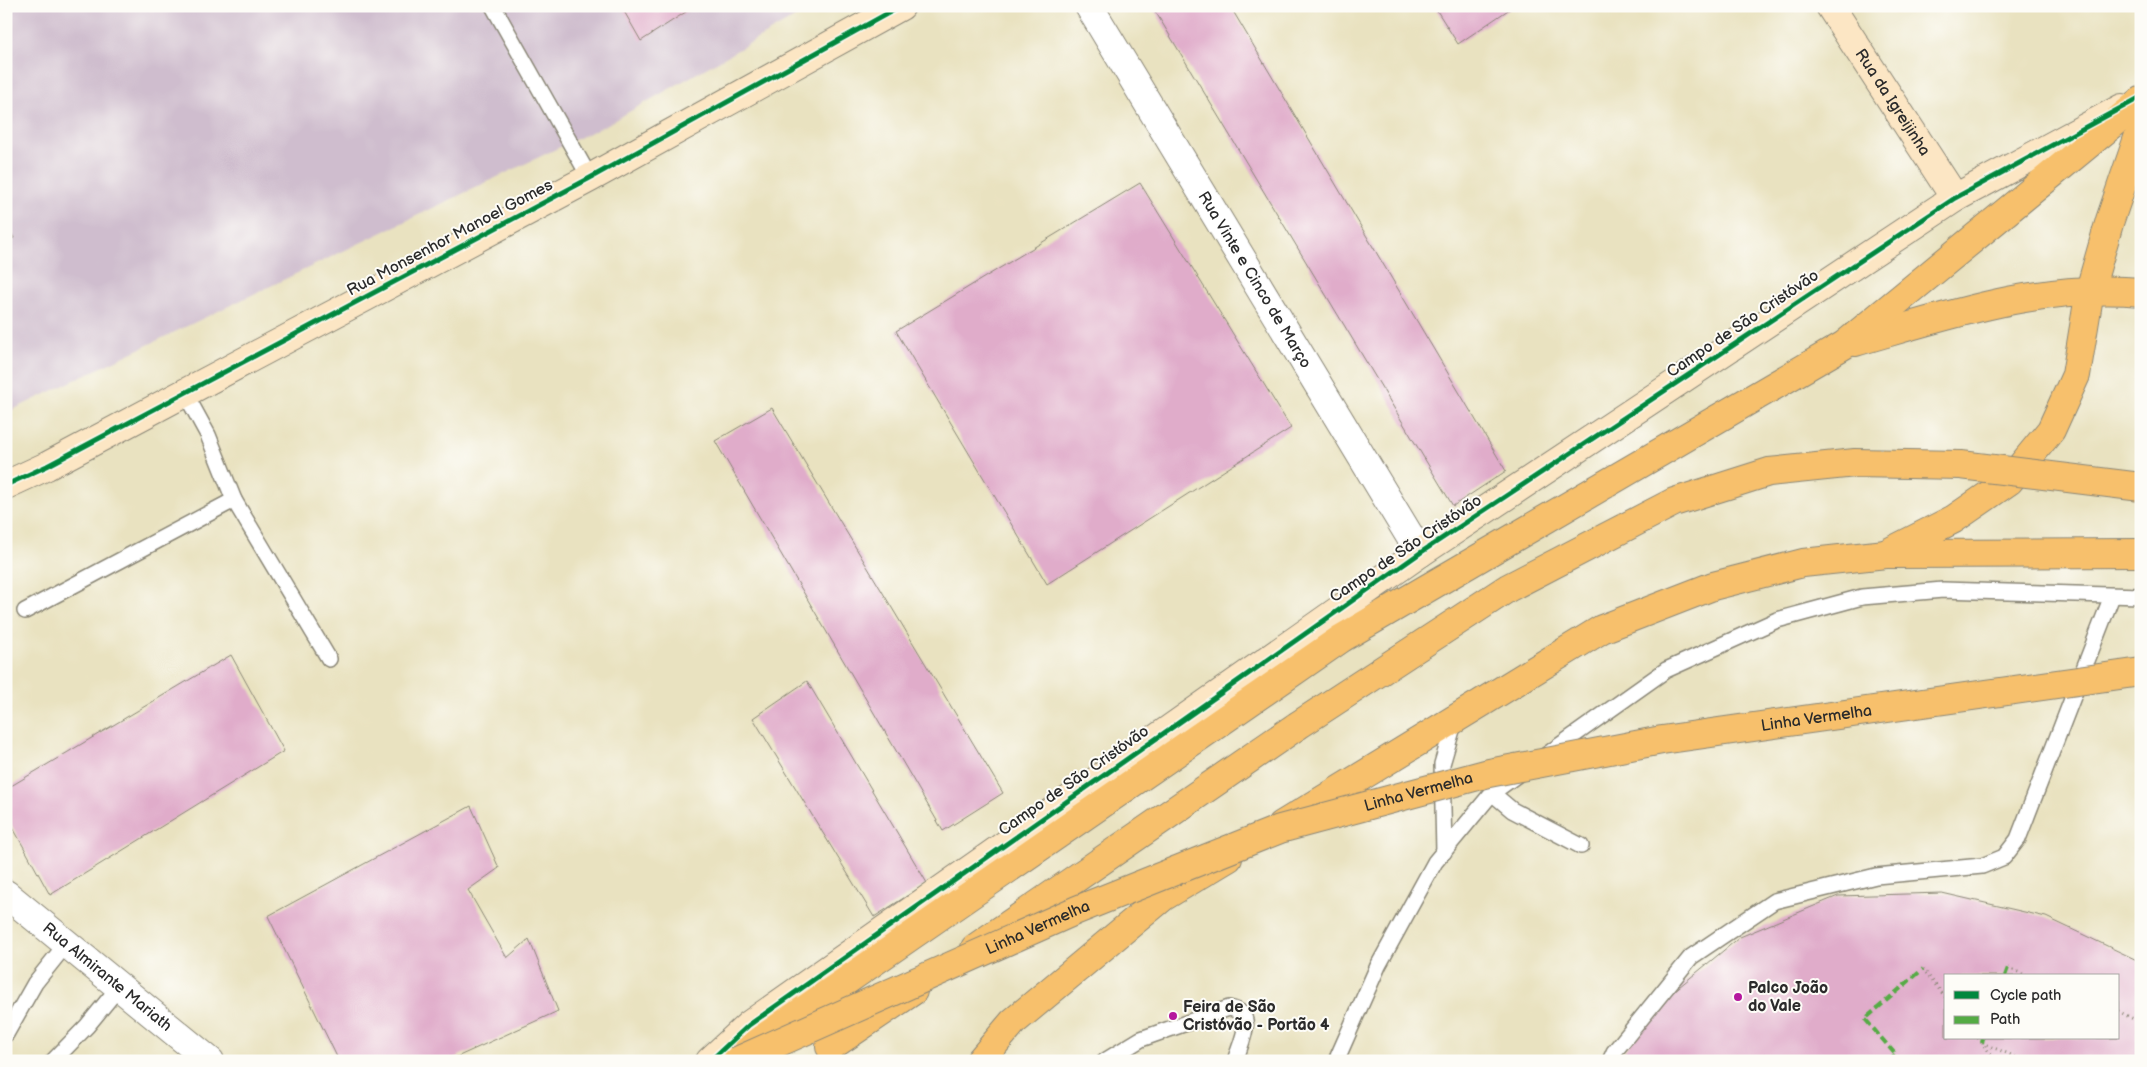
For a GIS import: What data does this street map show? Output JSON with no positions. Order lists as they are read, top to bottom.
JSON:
{
  "streets": {
    "main road": ["Linha Vermelha"],
    "street": [
      "Rua da Igreijinha",
      "Rua Monsenhor Manoel Gomes",
      "Rua Vinte e Cinco de Março",
      "Campo de São Cristóvão",
      "Rua Almirante Mariath"
    ]
  },
  "crossings": [
    ["Rua da Igreijinha", "Campo de São Cristóvão"],
    ["Rua Vinte e Cinco de Março", "Campo de São Cristóvão"]
  ],
  "places": ["Palco João do Vale", "Feira de São Cristóvão - Portão 4"],
  "legend": ["Cycle path", "Path"]
}
